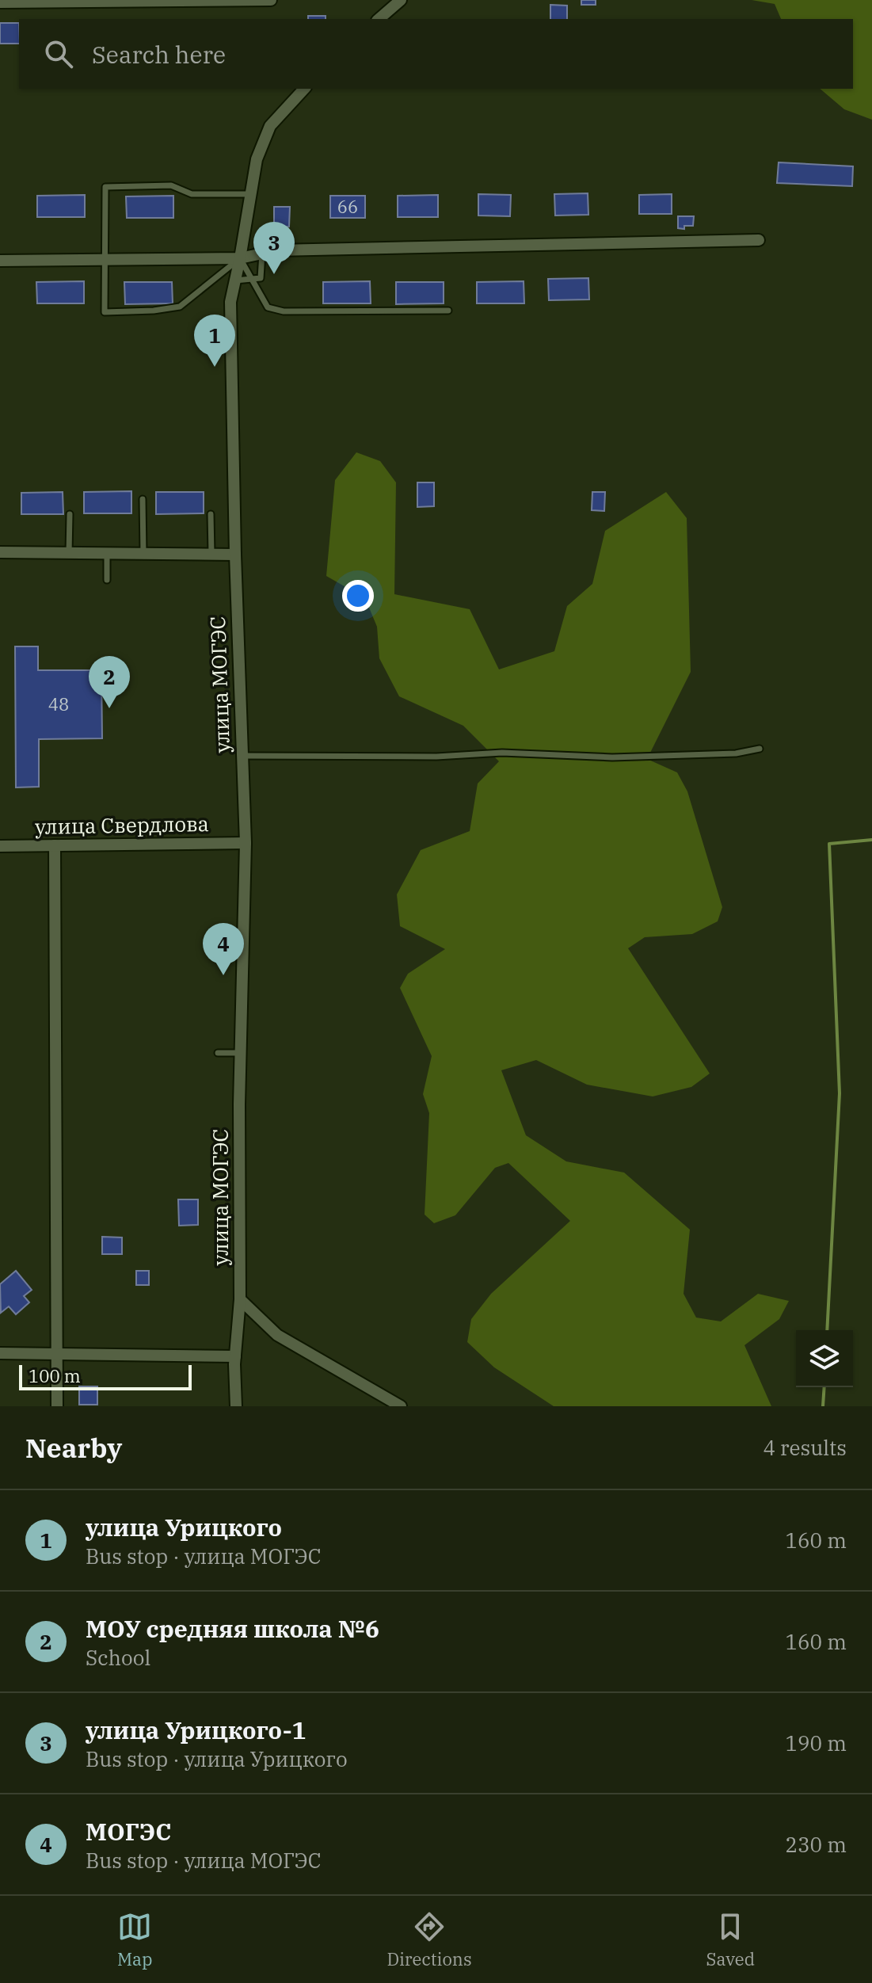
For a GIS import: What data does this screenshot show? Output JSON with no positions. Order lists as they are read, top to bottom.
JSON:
{
  "streets": {
    "street": ["улица МОГЭС", "улица Свердлова"]
  },
  "crossings": [
    ["улица МОГЭС", "улица Свердлова"]
  ],
  "house_numbers": ["66", "48"],
  "scale_bar": "100 m",
  "page": {
    "search": "Search here",
    "pins": [
      "3",
      "1",
      "2",
      "4"
    ],
    "scale": "100 m",
    "heading": ["Nearby", "4 results"],
    "list": [
      {
        "mark": "1",
        "name": "улица Урицкого",
        "note": "Bus stop · улица МОГЭС",
        "value": "160 m"
      },
      {
        "mark": "2",
        "name": "МОУ средняя школа №6",
        "note": "School",
        "value": "160 m"
      },
      {
        "mark": "3",
        "name": "улица Урицкого-1",
        "note": "Bus stop · улица Урицкого",
        "value": "190 m"
      },
      {
        "mark": "4",
        "name": "МОГЭС",
        "note": "Bus stop · улица МОГЭС",
        "value": "230 m"
      }
    ],
    "nav": ["Map", "Directions", "Saved"]
  }
}
